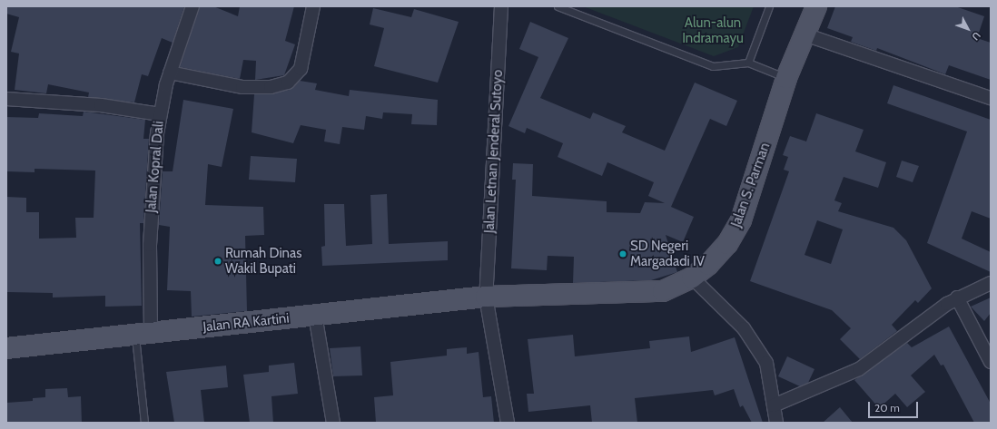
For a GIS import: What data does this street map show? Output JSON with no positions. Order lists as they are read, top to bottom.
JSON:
{
  "streets": {
    "main road": ["Jalan S. Parman", "Jalan RA Kartini"],
    "street": ["Jalan Letnan Jenderal Sutoyo", "Jalan Kopral Dali"]
  },
  "crossings": [
    ["Jalan Letnan Jenderal Sutoyo", "Jalan S. Parman"],
    ["Jalan Letnan Jenderal Sutoyo", "Jalan RA Kartini"],
    ["Jalan Kopral Dali", "Jalan RA Kartini"],
    ["Jalan S. Parman", "Jalan RA Kartini"]
  ],
  "parks": ["Alun-alun Indramayu"],
  "places": ["SD Negeri Margadadi IV", "Rumah Dinas Wakil Bupati"],
  "scale_bar": "20 m",
  "north": "bottom right"
}
